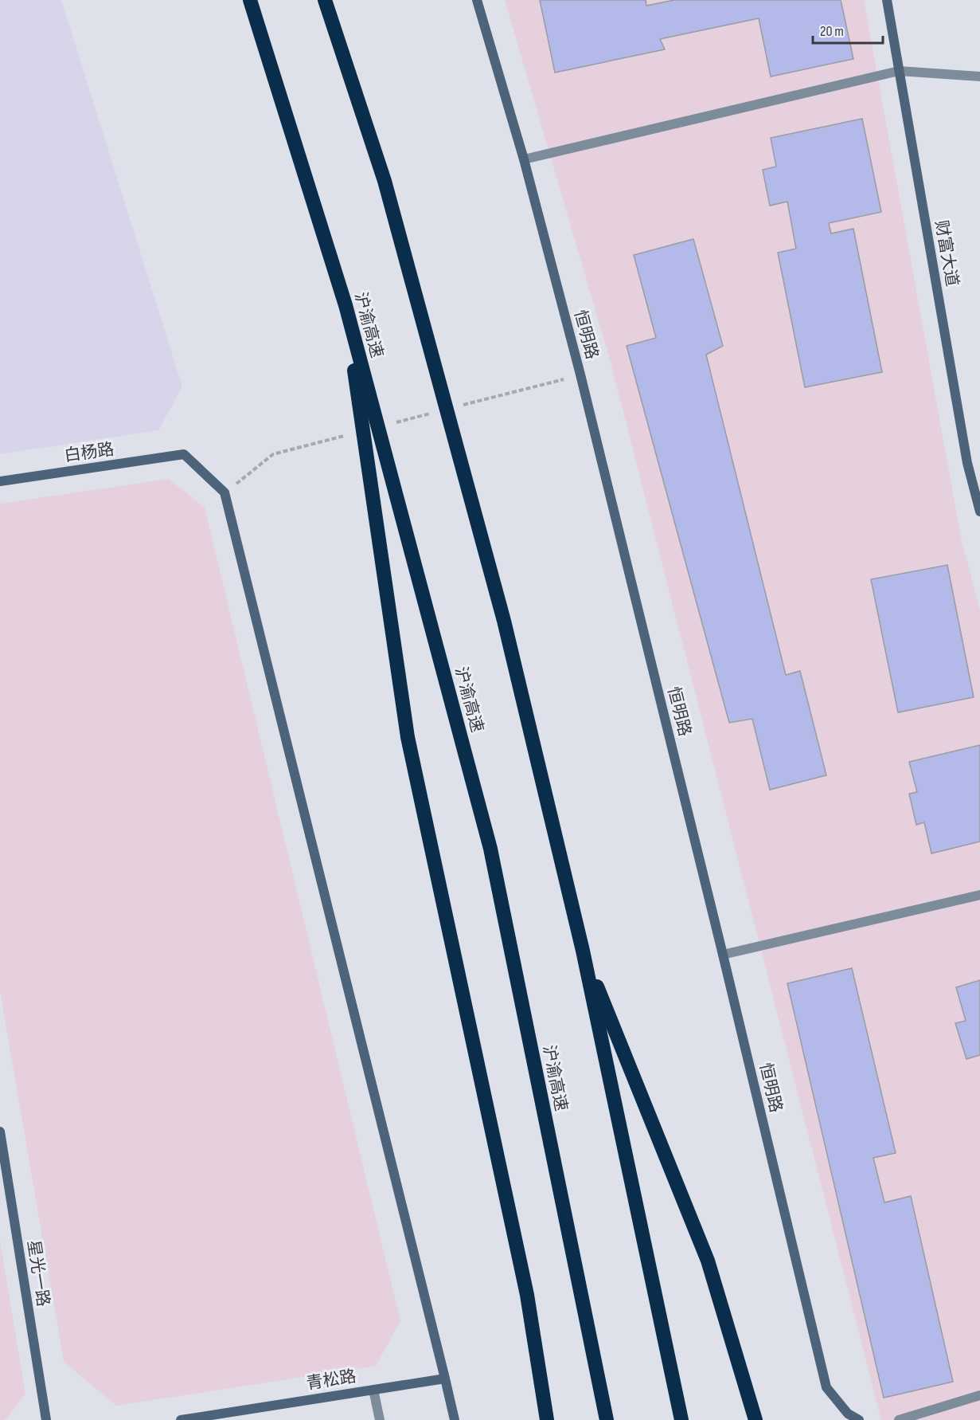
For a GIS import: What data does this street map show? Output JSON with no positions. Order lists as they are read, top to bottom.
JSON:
{
  "streets": {
    "highway": ["沪渝高速"],
    "street": [
      "财富大道",
      "恒明路",
      "白杨路",
      "星光一路",
      "青松路"
    ]
  },
  "crossings": [
    ["白杨路", "青松路"]
  ],
  "scale_bar": "20 m"
}
